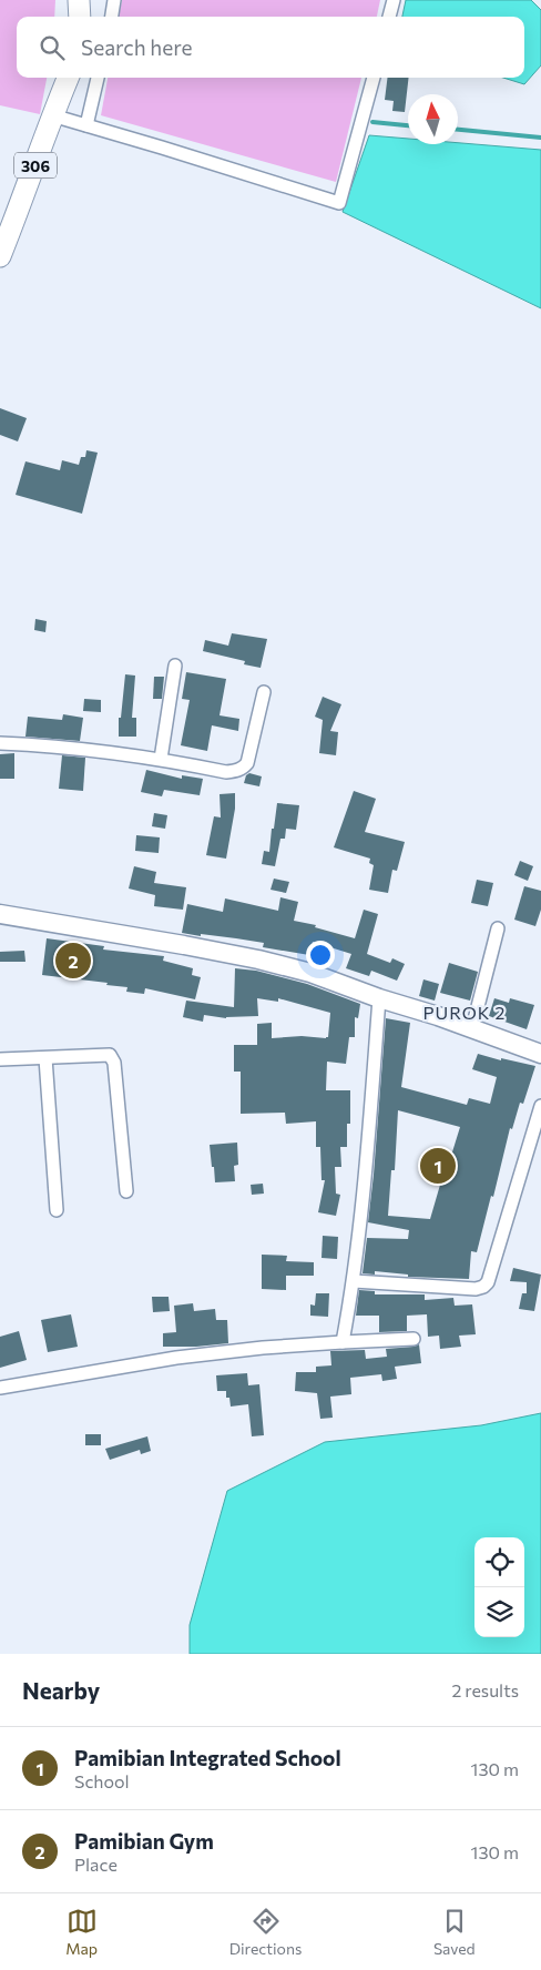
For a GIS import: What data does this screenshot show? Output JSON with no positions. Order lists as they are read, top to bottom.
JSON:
{
  "streets": {
    "main road": ["306"]
  },
  "districts": ["PUROK 2"],
  "north": "top",
  "page": {
    "search": "Search here",
    "pins": ["2", "1"],
    "heading": ["Nearby", "2 results"],
    "list": [
      {
        "mark": "1",
        "name": "Pamibian Integrated School",
        "note": "School",
        "value": "130 m"
      },
      {
        "mark": "2",
        "name": "Pamibian Gym",
        "note": "Place",
        "value": "130 m"
      }
    ],
    "nav": ["Map", "Directions", "Saved"]
  }
}
